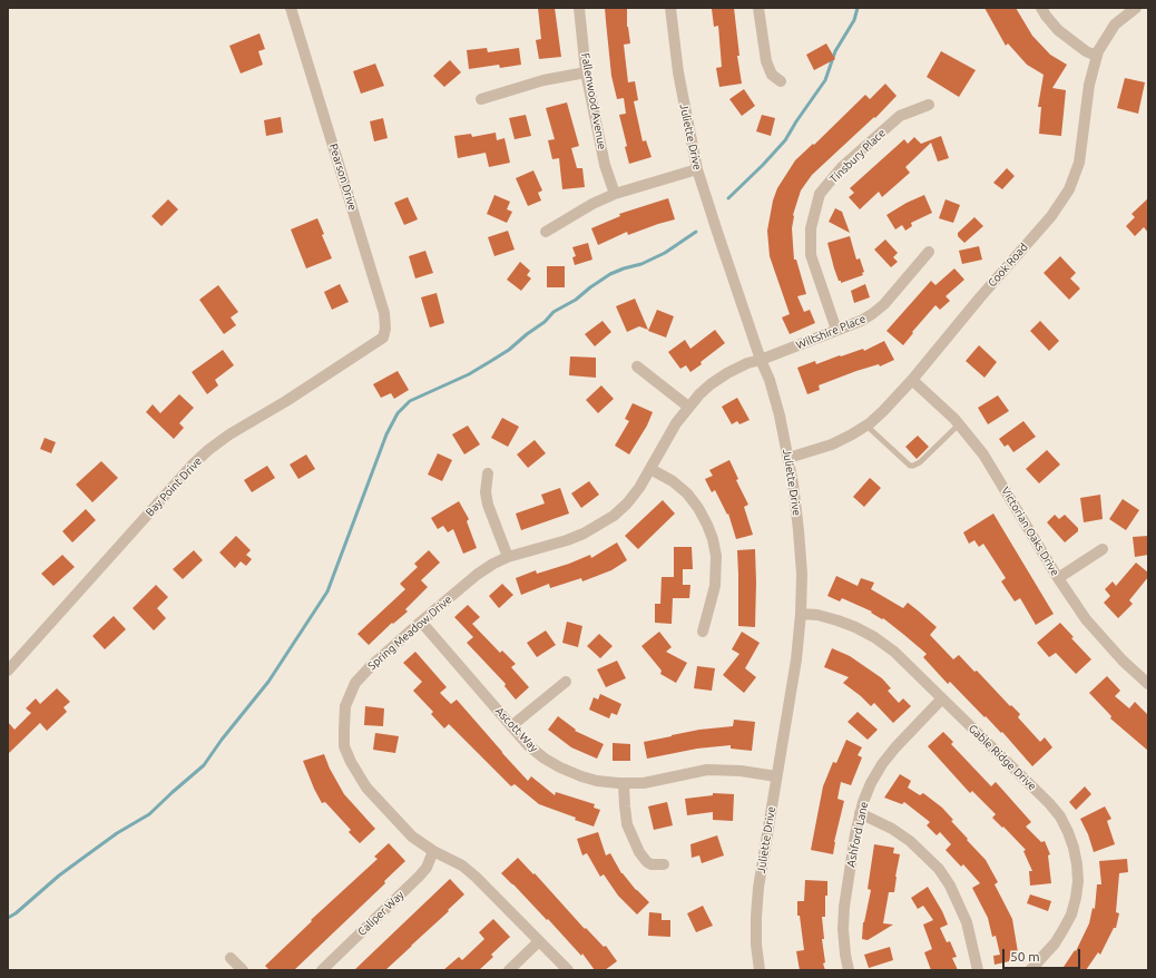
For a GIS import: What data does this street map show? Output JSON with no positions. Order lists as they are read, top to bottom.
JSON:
{
  "streets": {
    "street": [
      "Fallenwood Avenue",
      "Juliette Drive",
      "Tinsbury Place",
      "Pearson Drive",
      "Cook Road",
      "Wiltshire Place",
      "Bay Point Drive",
      "Victorian Oaks Drive",
      "Spring Meadow Drive",
      "Ascott Way",
      "Gable Ridge Drive",
      "Ashford Lane",
      "Caliper Way"
    ]
  },
  "crossings": [
    ["Juliette Drive", "Cook Road"],
    ["Juliette Drive", "Wiltshire Place"],
    ["Juliette Drive", "Spring Meadow Drive"],
    ["Juliette Drive", "Ascott Way"],
    ["Juliette Drive", "Gable Ridge Drive"],
    ["Tinsbury Place", "Wiltshire Place"],
    ["Pearson Drive", "Bay Point Drive"],
    ["Cook Road", "Victorian Oaks Drive"],
    ["Wiltshire Place", "Spring Meadow Drive"],
    ["Spring Meadow Drive", "Ascott Way"],
    ["Spring Meadow Drive", "Caliper Way"],
    ["Gable Ridge Drive", "Ashford Lane"]
  ],
  "scale_bar": "50 m"
}
